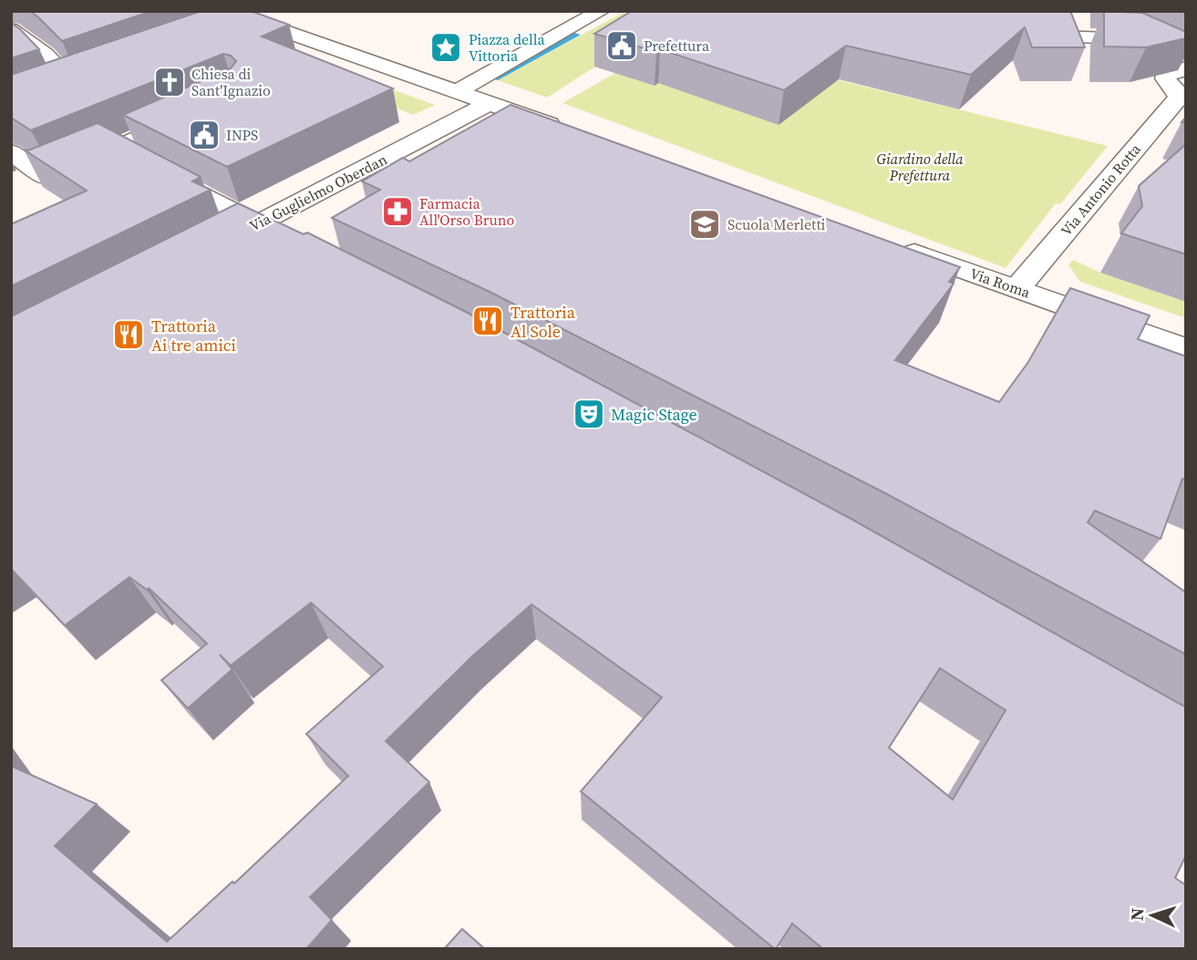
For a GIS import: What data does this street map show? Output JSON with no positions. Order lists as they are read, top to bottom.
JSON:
{
  "streets": {
    "street": ["Via Antonio Rotta", "Via Guglielmo Oberdan", "Via Roma"]
  },
  "crossings": [
    ["Via Antonio Rotta", "Via Roma"]
  ],
  "parks": ["Giardino della Prefettura"],
  "places": {
    "public building": ["Prefettura", "INPS"],
    "place": ["Piazza della Vittoria"],
    "church": ["Chiesa di Sant'Ignazio"],
    "pharmacy": ["Farmacia All'Orso Bruno"],
    "school or university": ["Scuola Merletti"],
    "restaurant": ["Trattoria Al Sole", "Trattoria Ai tre amici"],
    "theatre": ["Magic Stage"]
  },
  "north": "left"
}
